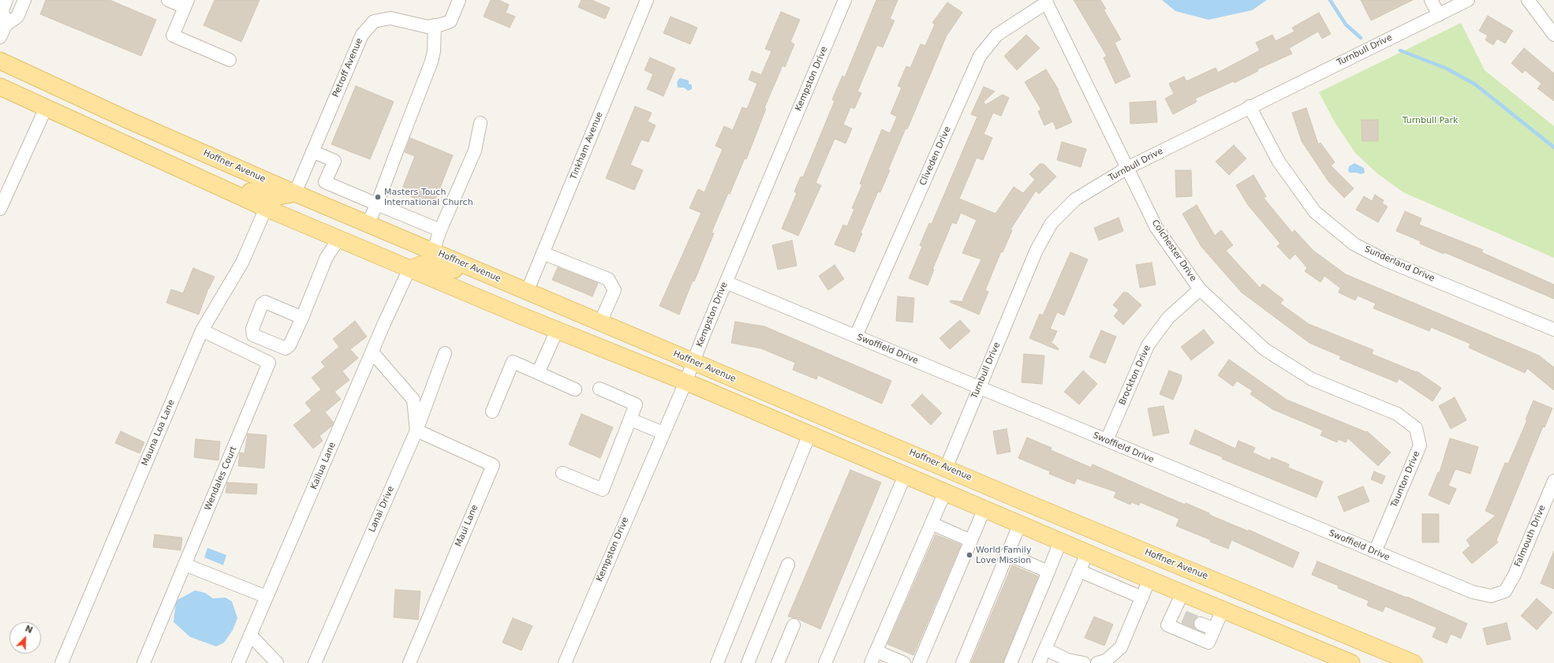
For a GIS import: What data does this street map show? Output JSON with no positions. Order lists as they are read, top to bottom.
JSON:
{
  "streets": {
    "main road": ["Hoffner Avenue"],
    "street": [
      "Turnbull Drive",
      "Petroff Avenue",
      "Kempston Drive",
      "Tinkham Avenue",
      "Cliveden Drive",
      "Colchester Drive",
      "Sunderland Drive",
      "Swoffield Drive",
      "Brockton Drive",
      "Mauna Loa Lane",
      "Kailua Lane",
      "Wendales Court",
      "Taunton Drive",
      "Lanai Drive",
      "Maui Lane",
      "Falmouth Drive"
    ]
  },
  "crossings": [
    ["Turnbull Drive", "Hoffner Avenue"],
    ["Turnbull Drive", "Colchester Drive"],
    ["Turnbull Drive", "Sunderland Drive"],
    ["Turnbull Drive", "Swoffield Drive"],
    ["Petroff Avenue", "Hoffner Avenue"],
    ["Kempston Drive", "Hoffner Avenue"],
    ["Kempston Drive", "Swoffield Drive"],
    ["Tinkham Avenue", "Hoffner Avenue"],
    ["Cliveden Drive", "Colchester Drive"],
    ["Cliveden Drive", "Swoffield Drive"],
    ["Colchester Drive", "Brockton Drive"],
    ["Colchester Drive", "Taunton Drive"],
    ["Swoffield Drive", "Brockton Drive"],
    ["Swoffield Drive", "Taunton Drive"],
    ["Swoffield Drive", "Falmouth Drive"],
    ["Mauna Loa Lane", "Wendales Court"],
    ["Lanai Drive", "Maui Lane"]
  ],
  "parks": ["Turnbull Park"],
  "places": ["Masters Touch International Church", "World Family Love Mission"],
  "north": "top right"
}
